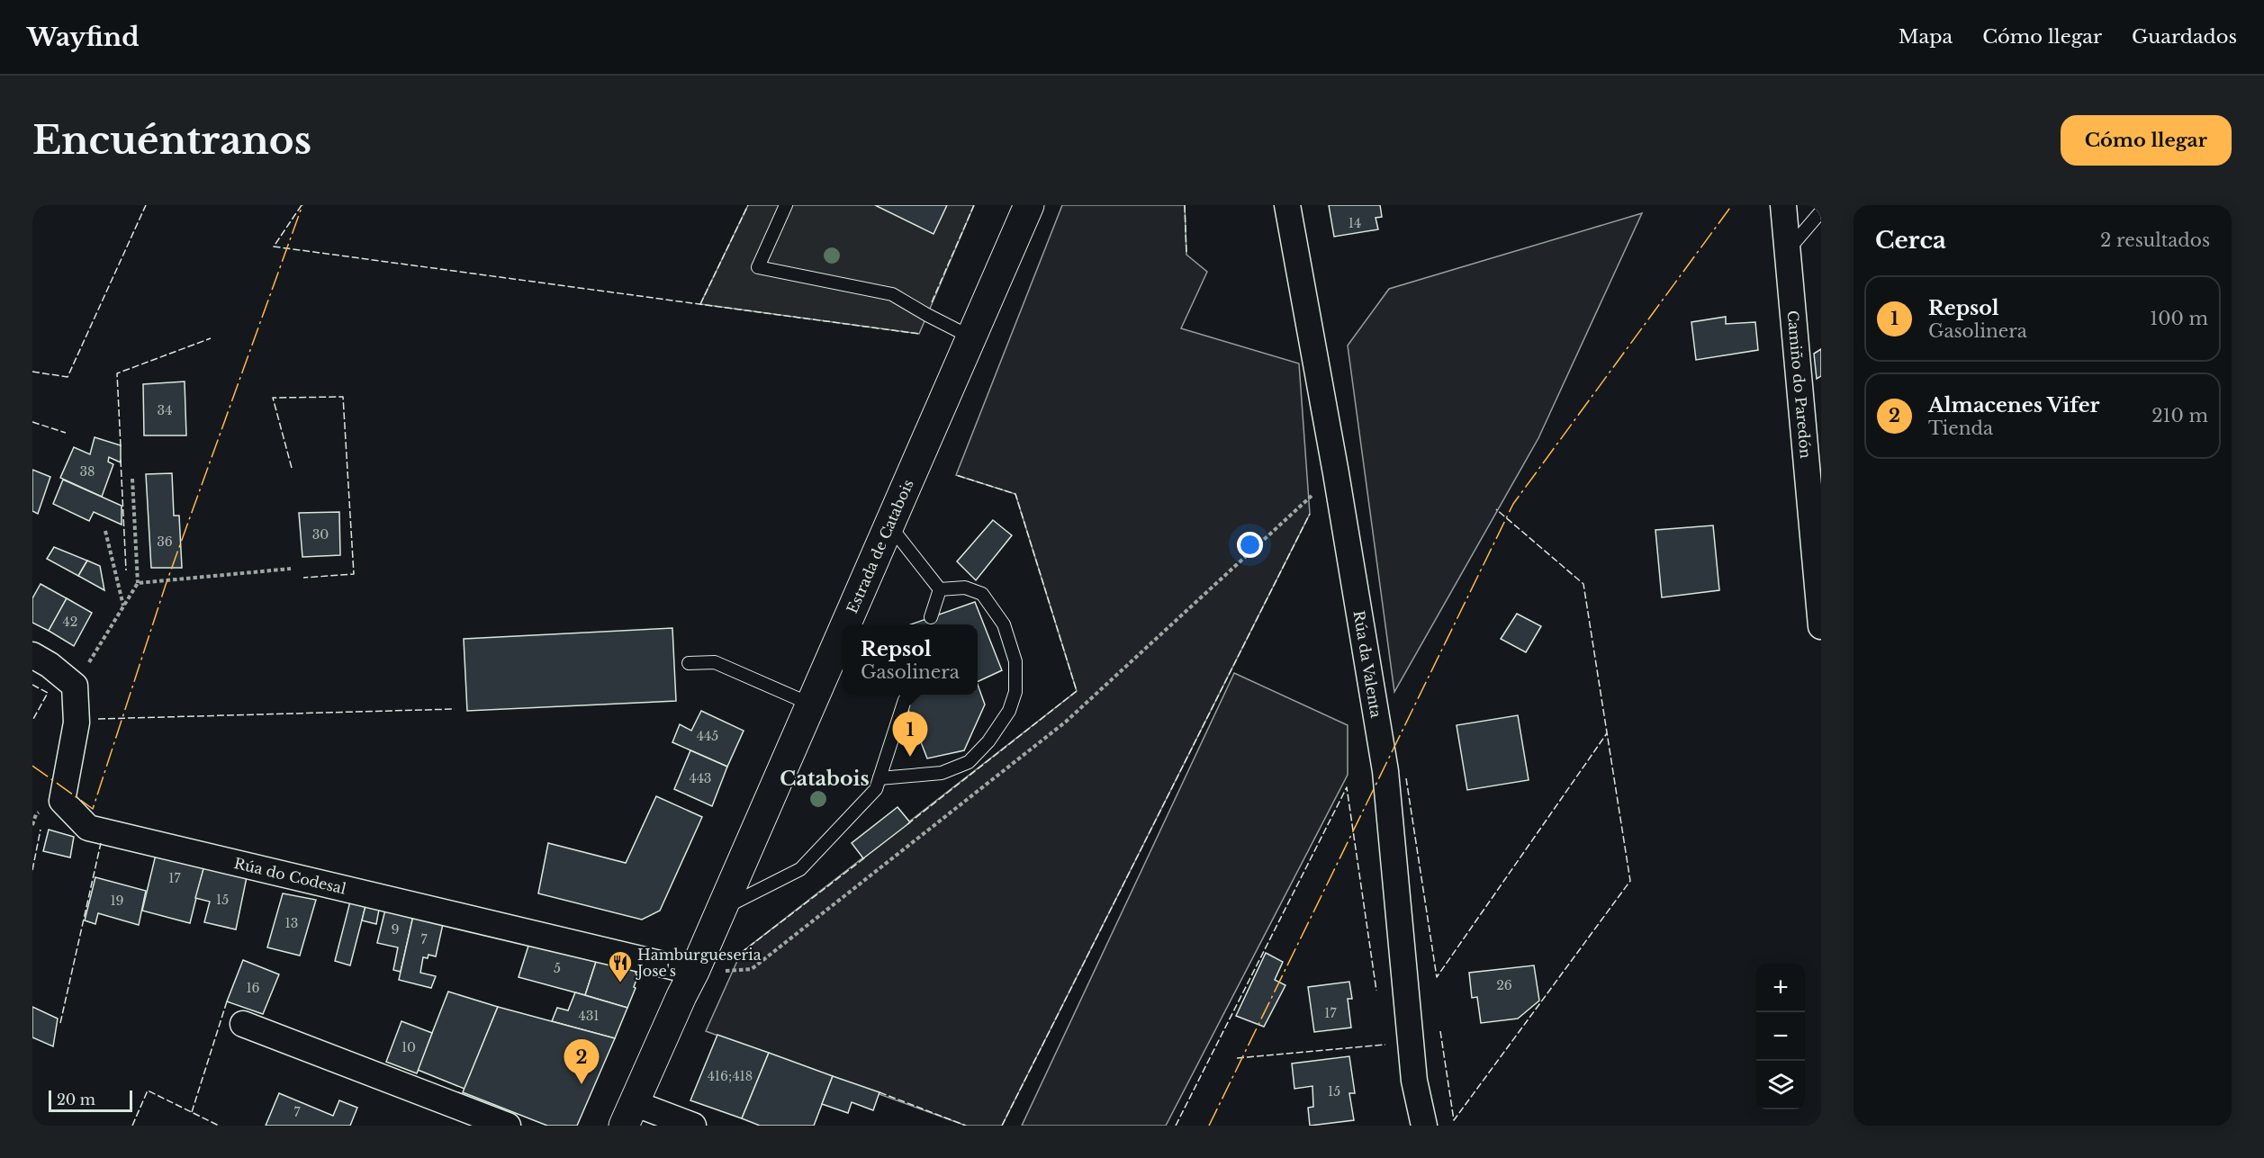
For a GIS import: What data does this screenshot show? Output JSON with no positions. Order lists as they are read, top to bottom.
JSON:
{
  "streets": {
    "main road": ["Estrada de Catabois"],
    "street": ["Camiño do Paredón", "Rúa da Valenta", "Rúa do Codesal"]
  },
  "crossings": [
    ["Estrada de Catabois", "Rúa do Codesal"]
  ],
  "districts": ["Catabois"],
  "places": {
    "restaurant": ["Hamburgueseria Jose's"]
  },
  "house_numbers": [
    "14",
    "34",
    "38",
    "30",
    "36",
    "42",
    "445",
    "443",
    "17",
    "15",
    "19",
    "13",
    "9",
    "7",
    "5",
    "26",
    "16",
    "17",
    "431",
    "10",
    "416;418",
    "15",
    "7"
  ],
  "scale_bar": "20 m",
  "page": {
    "header": "Wayfind",
    "nav": ["Mapa", "Cómo llegar", "Guardados"],
    "buttons": "Cómo llegar",
    "title": "Encuéntranos",
    "heading": ["Cerca", "2 resultados"],
    "list": [
      {
        "mark": "1",
        "name": "Repsol",
        "note": "Gasolinera",
        "value": "100 m"
      },
      {
        "mark": "2",
        "name": "Almacenes Vifer",
        "note": "Tienda",
        "value": "210 m"
      }
    ],
    "popup": ["Repsol", "Gasolinera"],
    "pins": ["1", "2"],
    "map_buttons": ["+", "−"],
    "scale": "20 m"
  }
}
